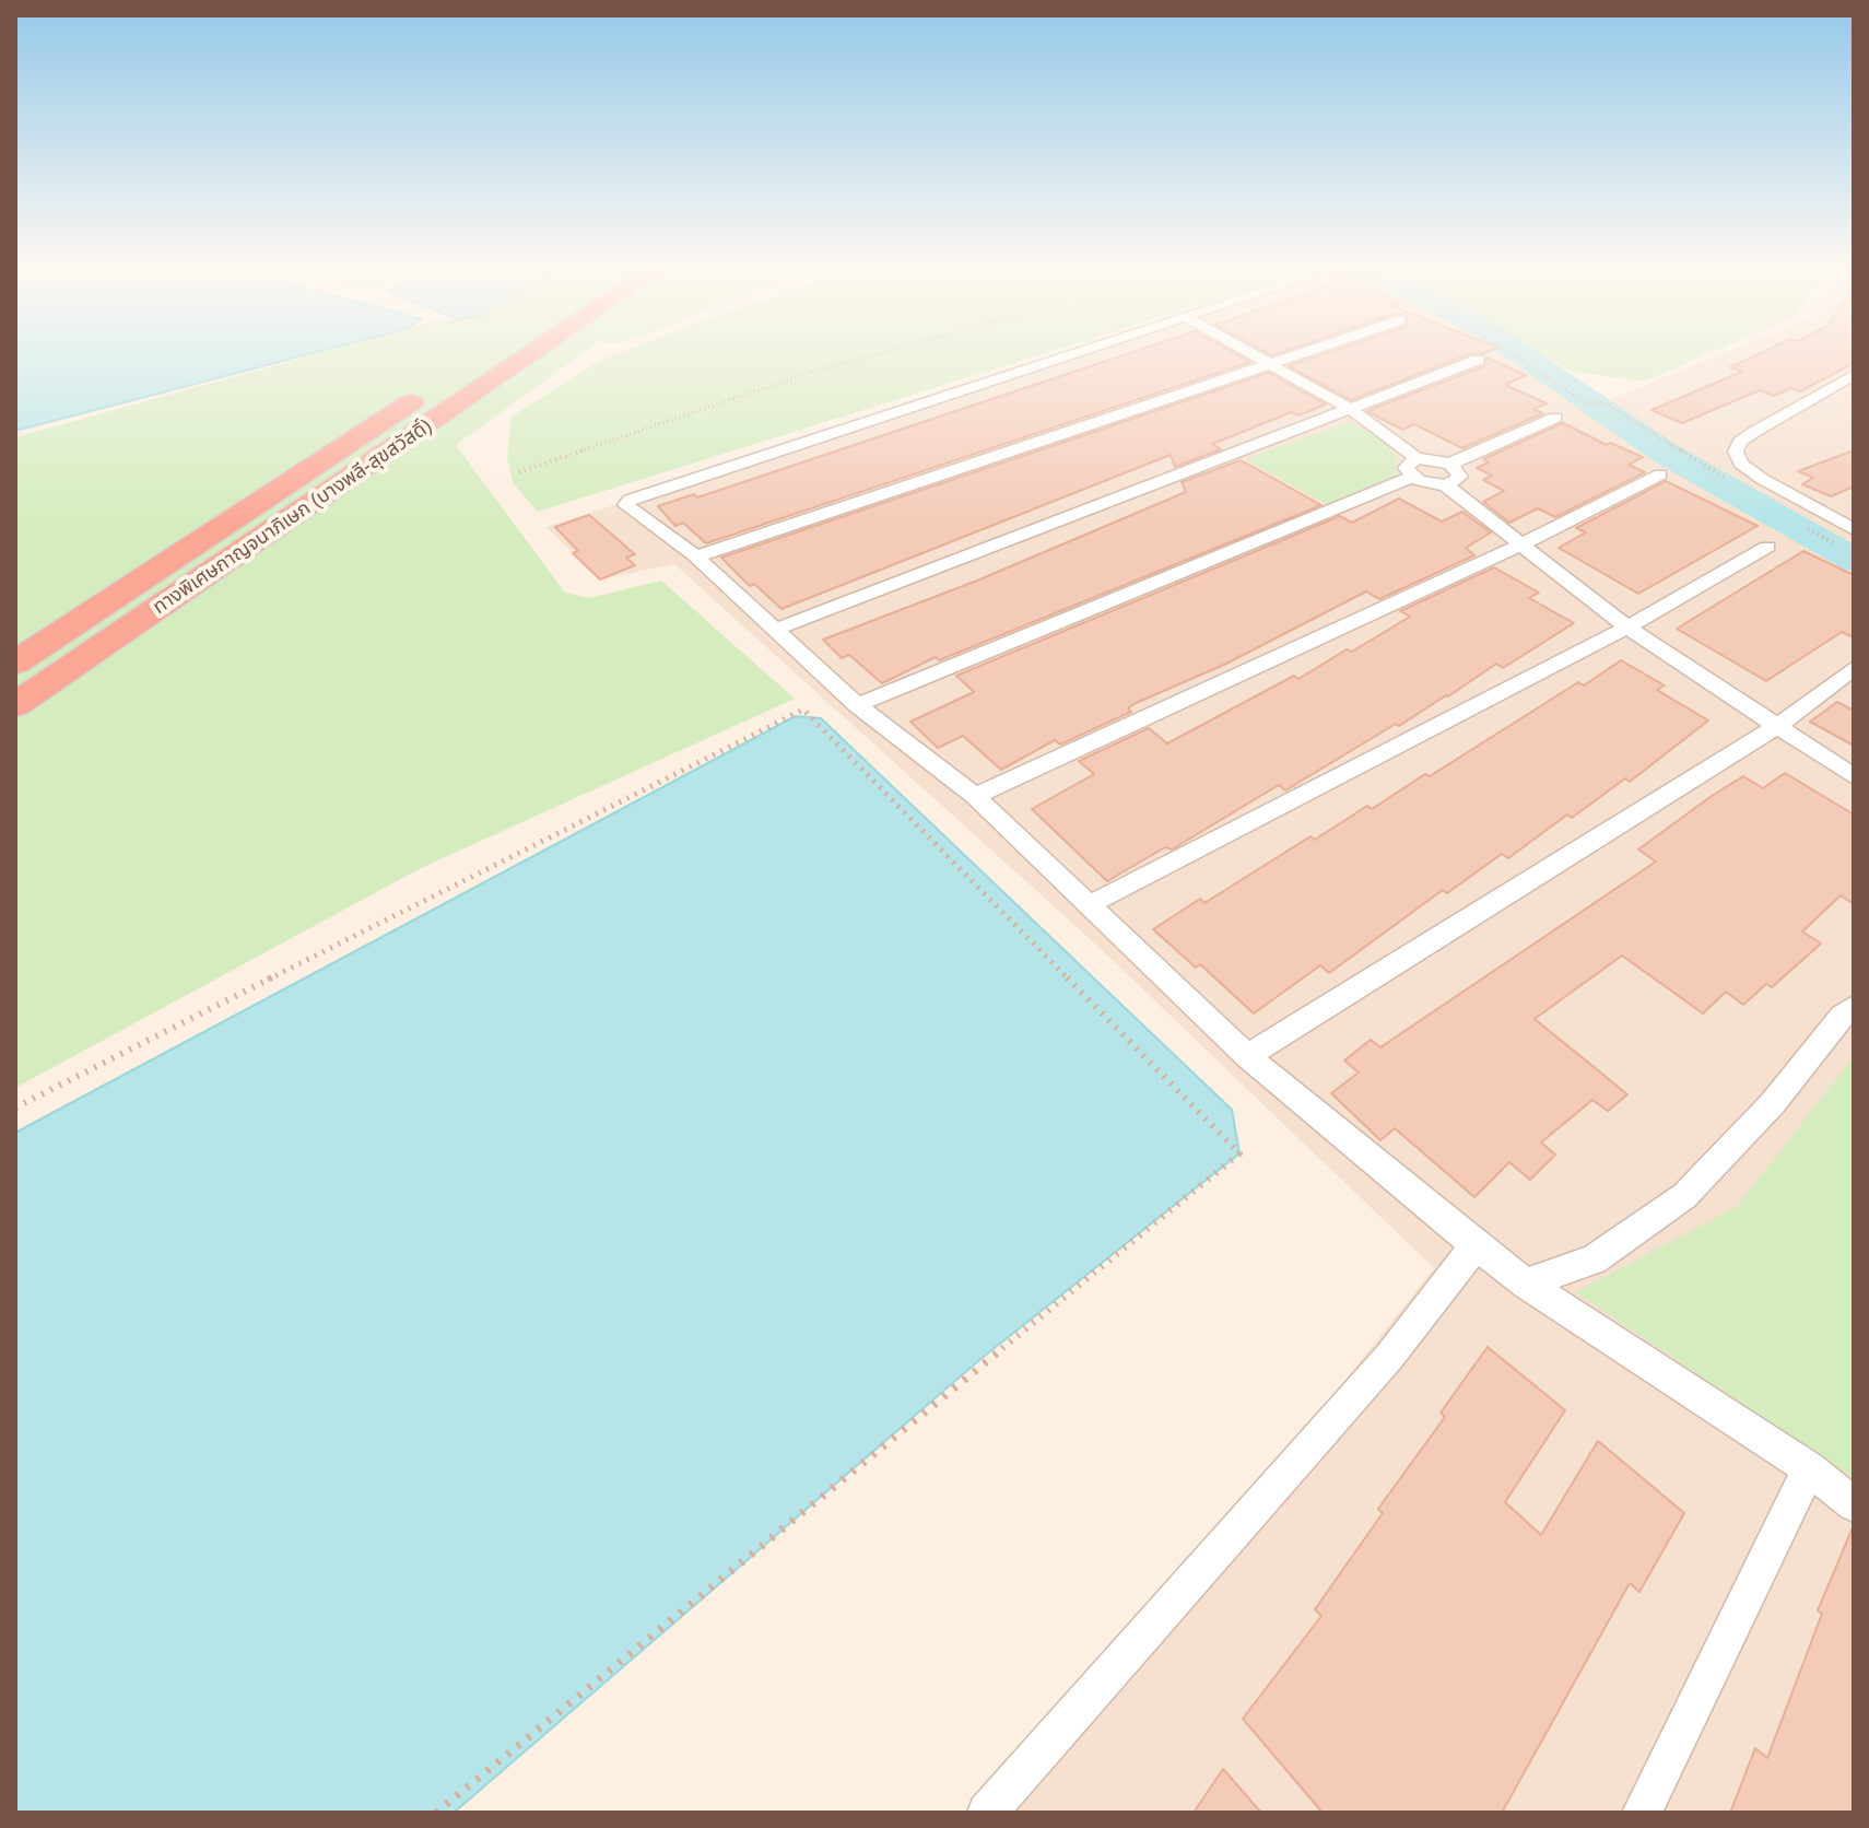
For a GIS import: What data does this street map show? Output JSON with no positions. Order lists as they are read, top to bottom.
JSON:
{
  "streets": {
    "highway": ["ทางพิเศษกาญจนาภิเษก (บางพลี-สุขสวัสดิ์)"]
  }
}
